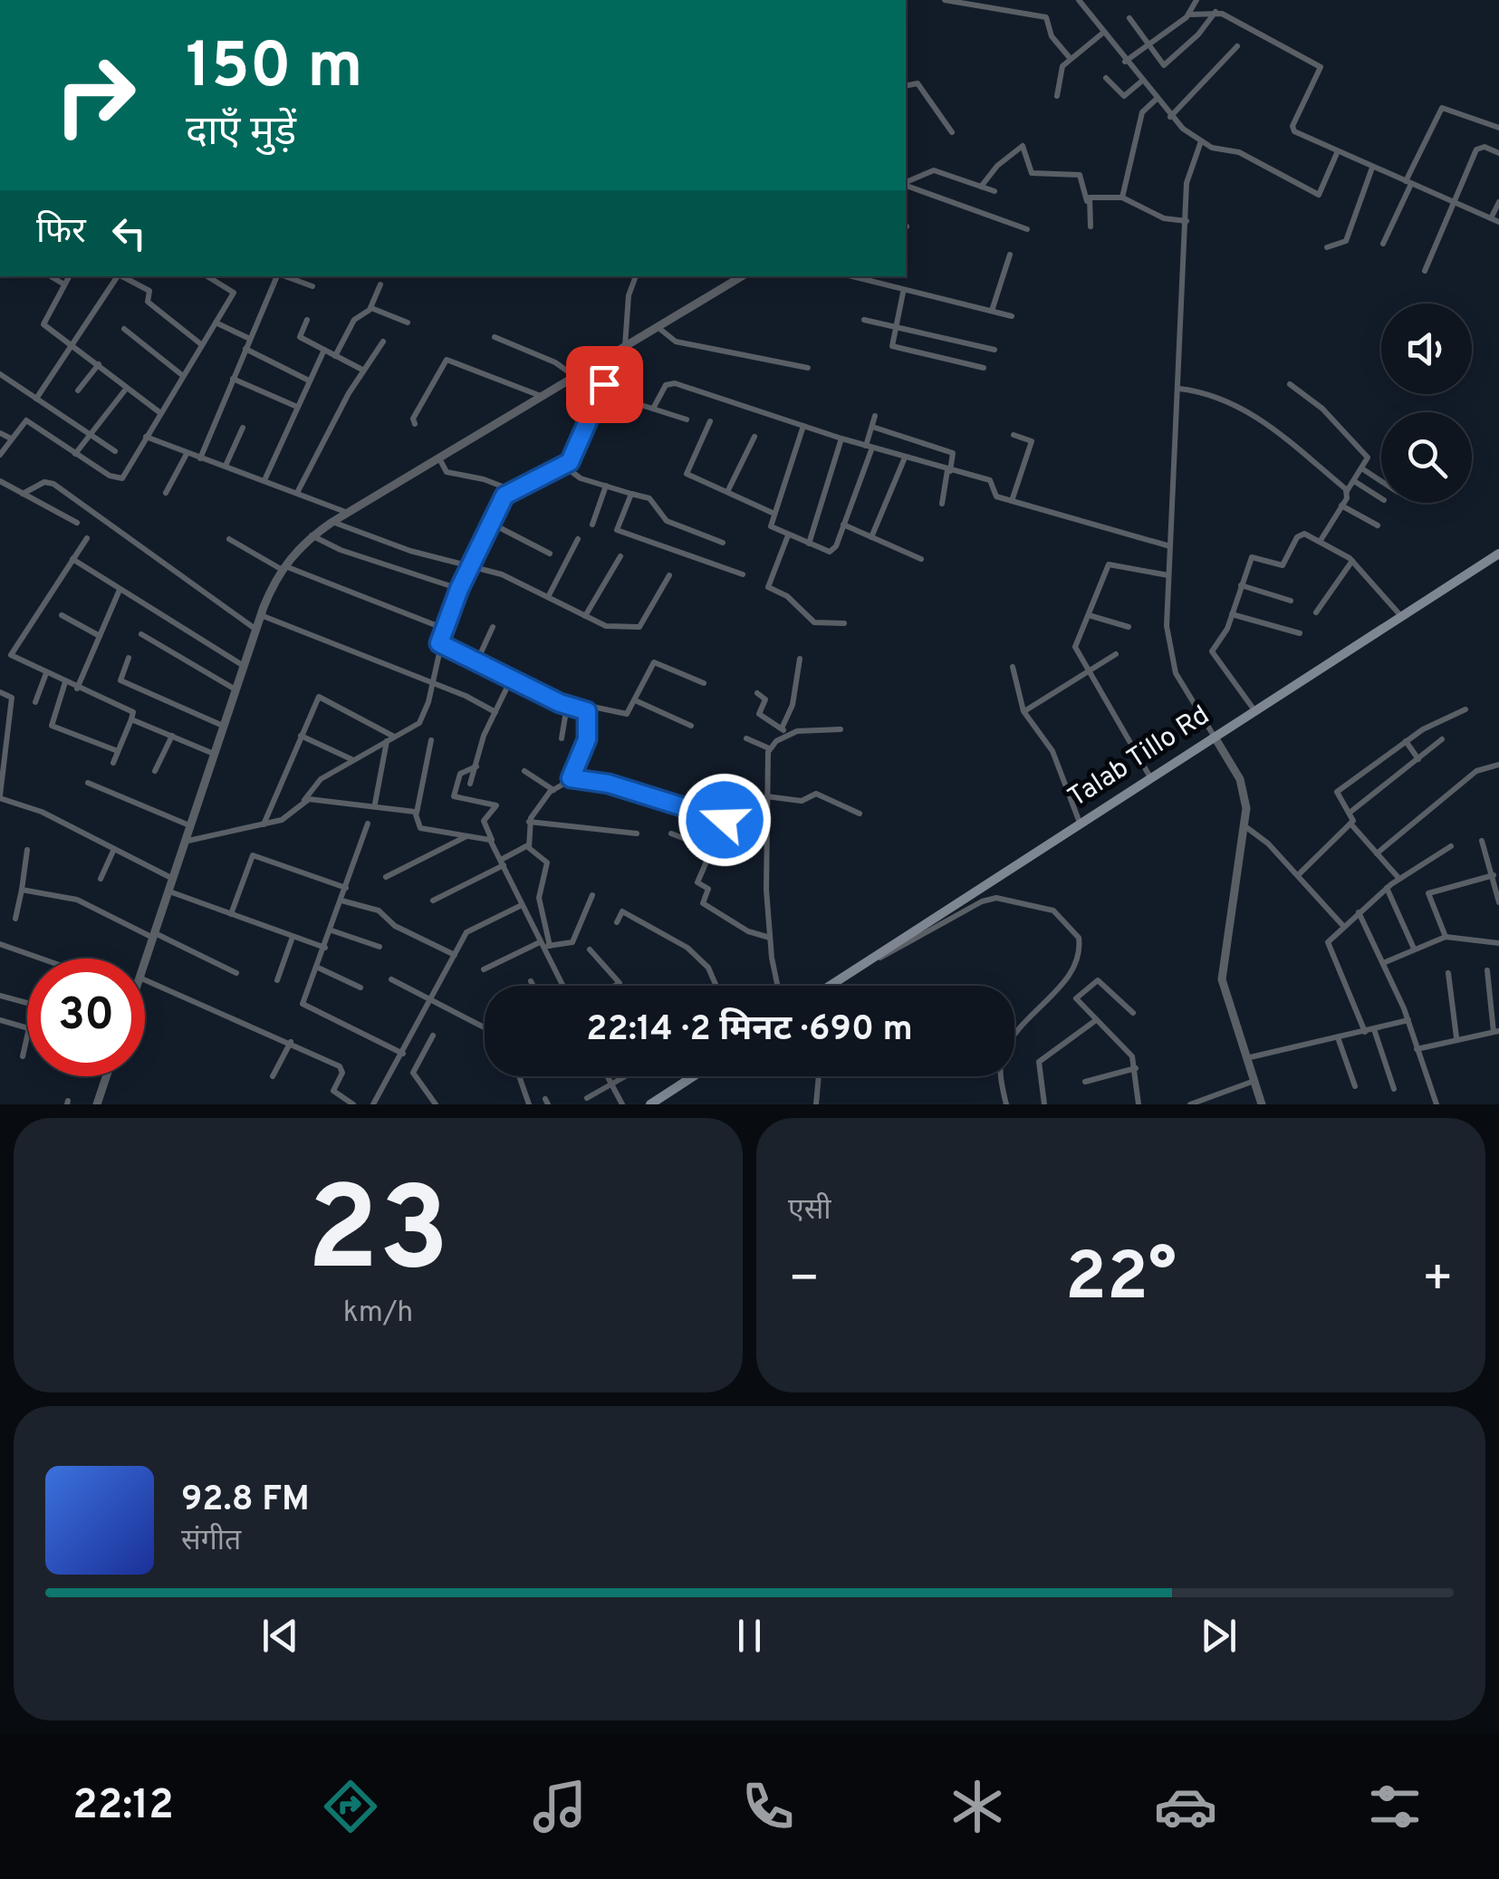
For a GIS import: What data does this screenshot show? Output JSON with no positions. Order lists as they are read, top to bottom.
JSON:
{
  "streets": {
    "main road": ["Talab Tillo Rd"]
  },
  "page": {
    "turn": ["150 m", "दाएँ मुड़ें"],
    "then": "फिर",
    "limit": "30",
    "trip": "22:14 · 2 मिनट · 690 m",
    "tile": [
      ["23", "km/h"],
      "एसी"
    ],
    "heat": ["−", "22°", "+"],
    "song": ["92.8 FM", "संगीत"],
    "tabs": "22:12"
  }
}
